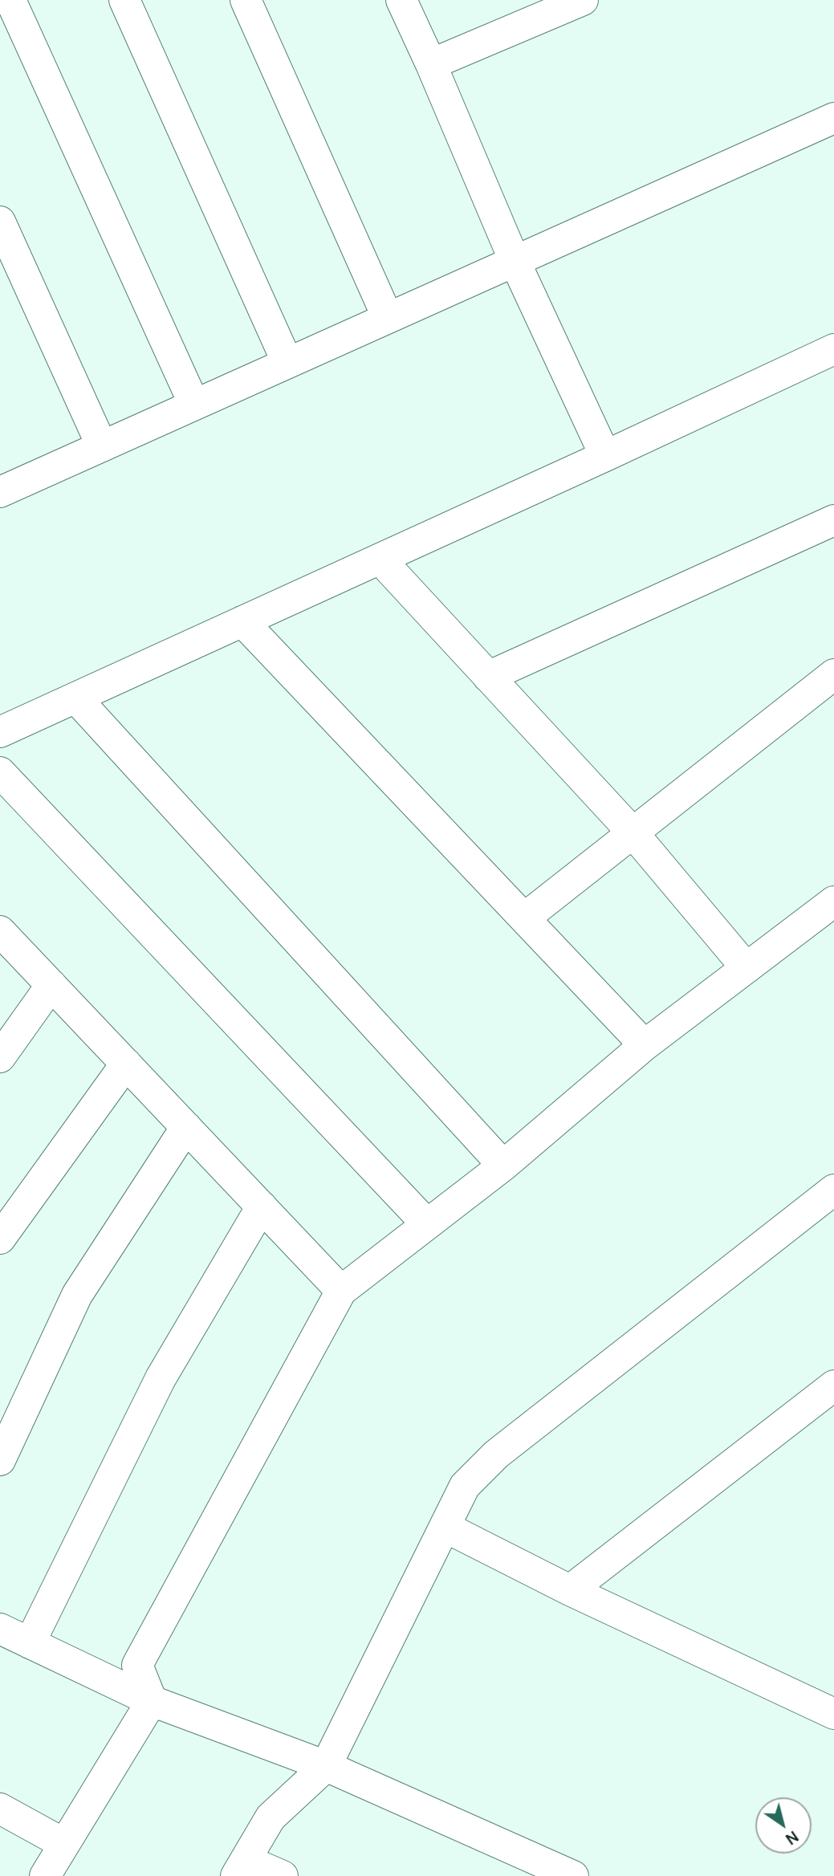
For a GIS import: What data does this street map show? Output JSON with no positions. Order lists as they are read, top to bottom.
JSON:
{
  "north": "bottom right"
}
